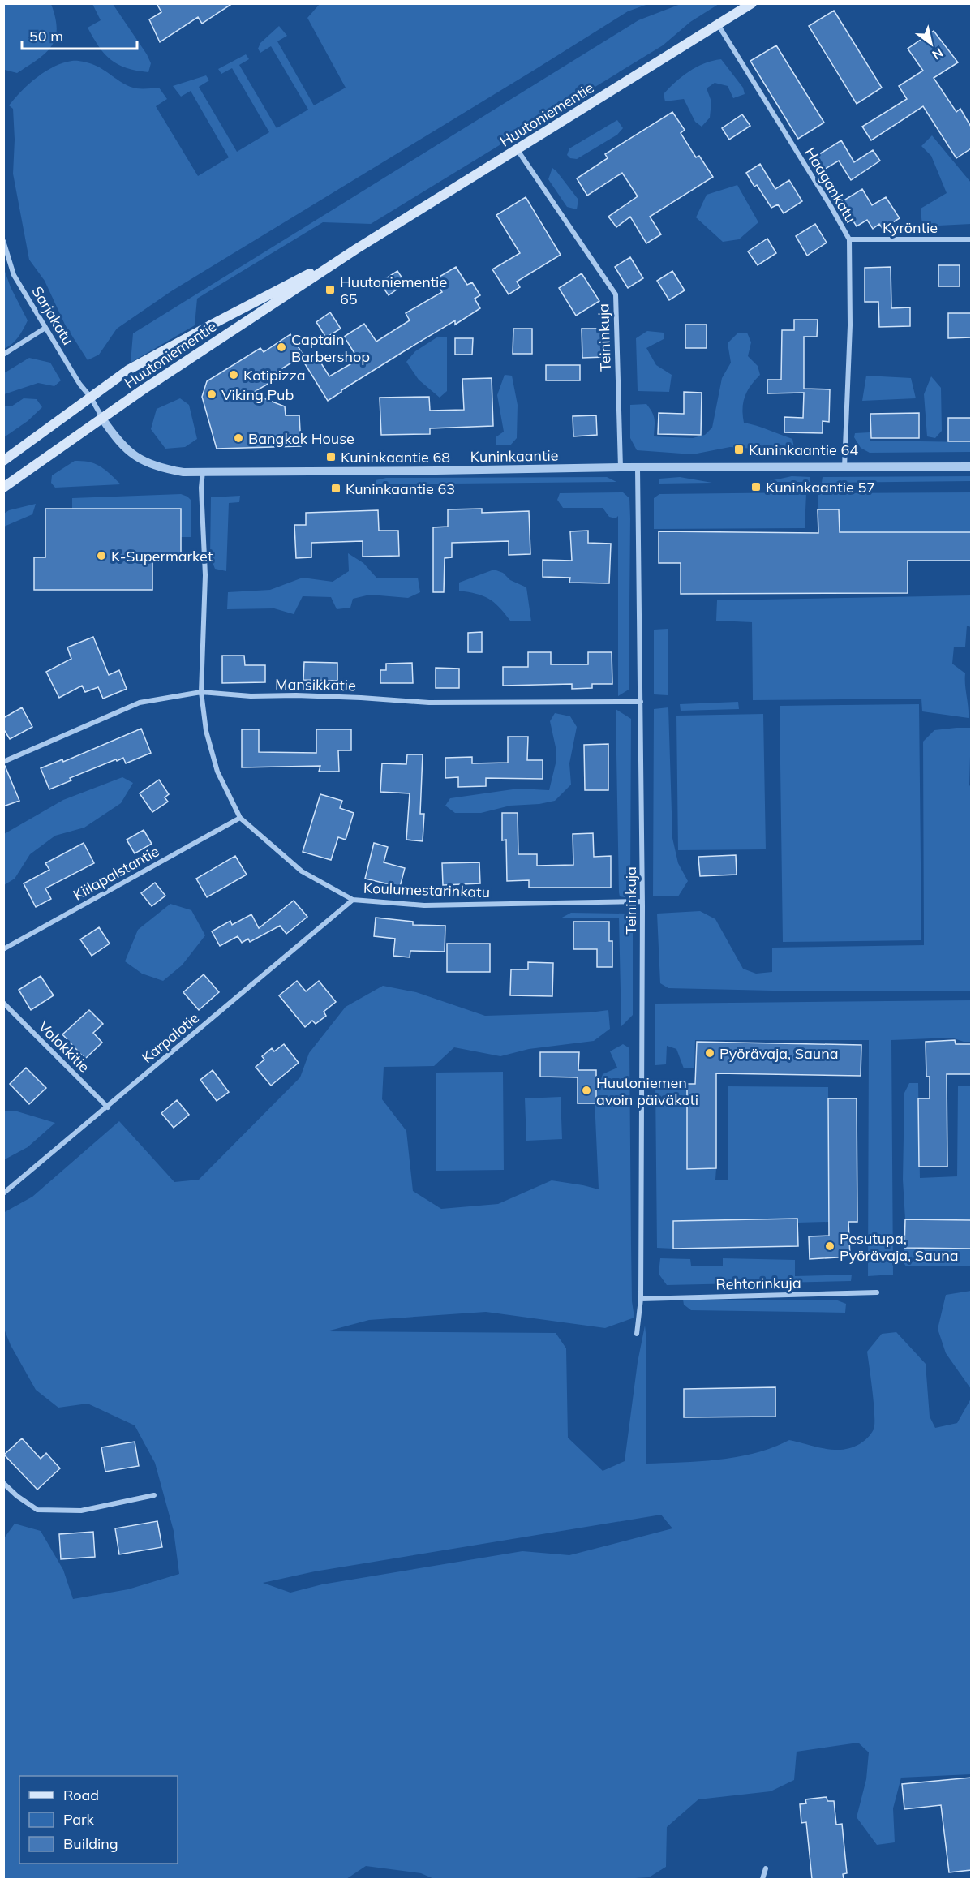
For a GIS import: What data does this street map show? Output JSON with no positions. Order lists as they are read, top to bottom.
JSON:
{
  "streets": {
    "main road": ["Huutoniementie"],
    "street": [
      "Haagankatu",
      "Kyröntie",
      "Sarjakatu",
      "Teininkuja",
      "Kuninkaantie",
      "Mansikkatie",
      "Kiilapalstantie",
      "Koulumestarinkatu",
      "Karpalotie",
      "Valokkitie",
      "Rehtorinkuja"
    ]
  },
  "crossings": [
    ["Huutoniementie", "Haagankatu"],
    ["Huutoniementie", "Sarjakatu"],
    ["Huutoniementie", "Teininkuja"],
    ["Huutoniementie", "Kuninkaantie"],
    ["Haagankatu", "Kyröntie"],
    ["Haagankatu", "Kuninkaantie"],
    ["Sarjakatu", "Kuninkaantie"],
    ["Teininkuja", "Kuninkaantie"],
    ["Teininkuja", "Mansikkatie"],
    ["Teininkuja", "Koulumestarinkatu"],
    ["Teininkuja", "Rehtorinkuja"],
    ["Kuninkaantie", "Koulumestarinkatu"],
    ["Mansikkatie", "Koulumestarinkatu"],
    ["Kiilapalstantie", "Koulumestarinkatu"],
    ["Koulumestarinkatu", "Karpalotie"],
    ["Karpalotie", "Valokkitie"]
  ],
  "places": {
    "transit": [
      "Huutoniementie 65",
      "Kuninkaantie 64",
      "Kuninkaantie 68",
      "Kuninkaantie 57",
      "Kuninkaantie 63"
    ],
    "other": [
      "Captain Barbershop",
      "Kotipizza",
      "Viking Pub",
      "Bangkok House",
      "K-Supermarket",
      "Pyörävaja, Sauna",
      "Huutoniemen avoin päiväkoti",
      "Pesutupa, Pyörävaja, Sauna"
    ]
  },
  "legend": ["Road", "Park", "Building"],
  "scale_bar": "50 m",
  "north": "bottom right"
}
